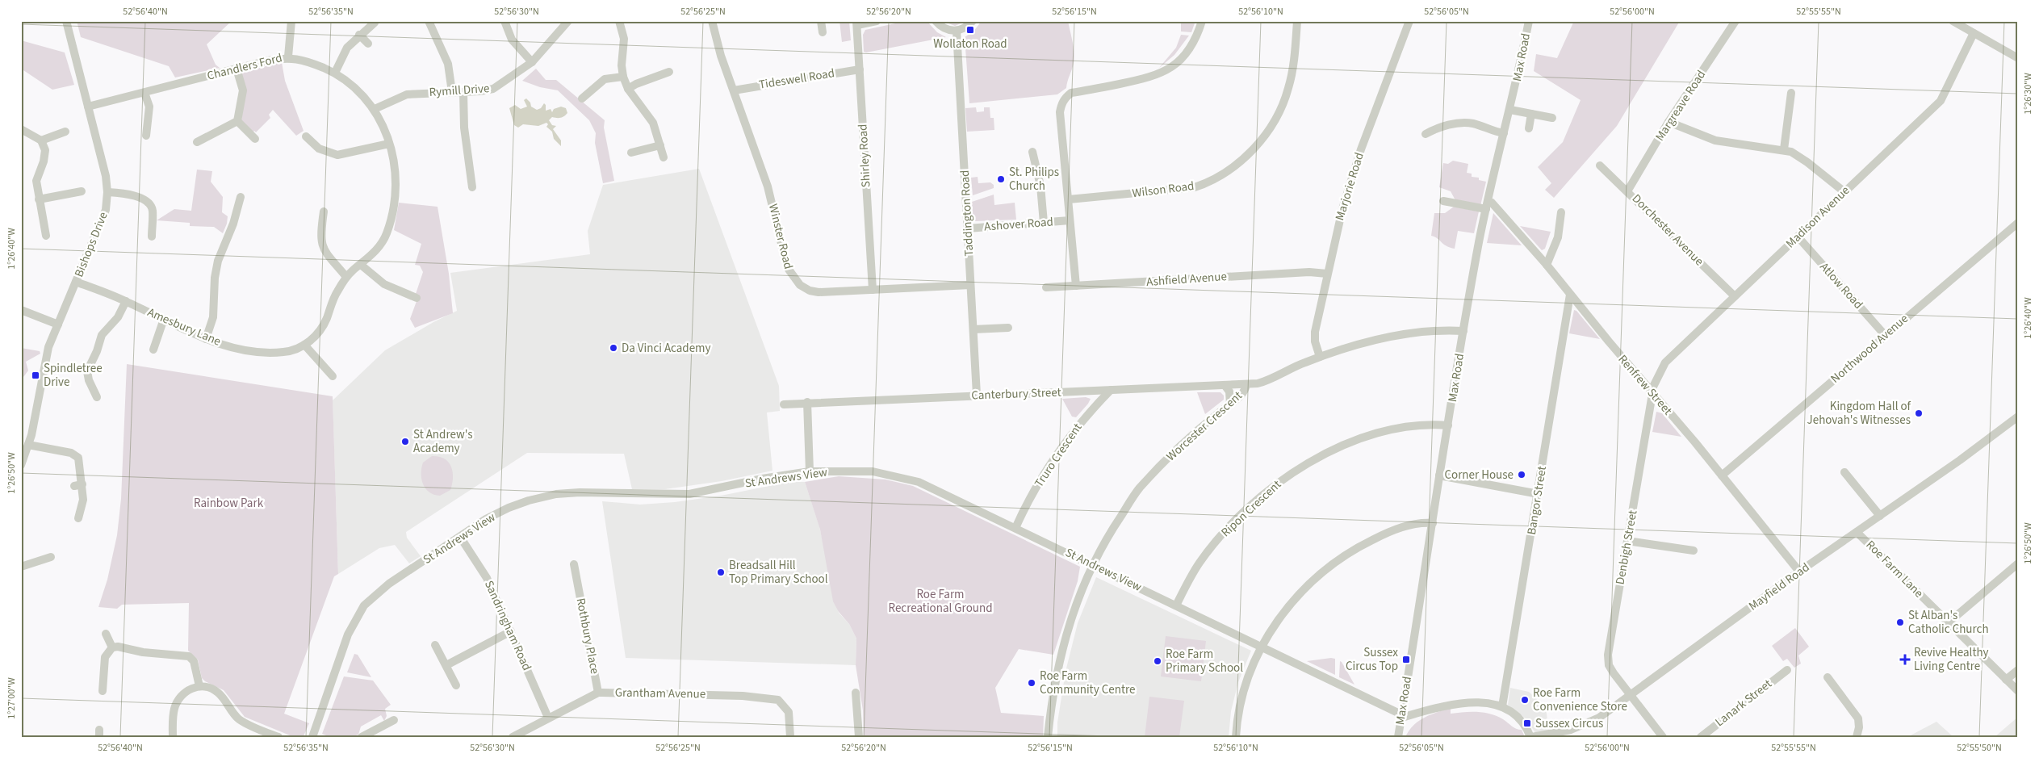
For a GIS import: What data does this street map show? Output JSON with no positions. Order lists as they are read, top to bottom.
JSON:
{
  "streets": {
    "street": [
      "Max Road",
      "Chandlers Ford",
      "Tideswell Road",
      "Rymill Drive",
      "Margreave Road",
      "Shirley Road",
      "Marjorie Road",
      "Wilson Road",
      "Taddington Road",
      "Madison Avenue",
      "Ashover Road",
      "Dorchester Avenue",
      "Winster Road",
      "Bishops Drive",
      "Ashfield Avenue",
      "Atlow Road",
      "Amesbury Lane",
      "Northwood Avenue",
      "Renfrew Street",
      "Canterbury Street",
      "Worcester Crescent",
      "Truro Crescent",
      "St Andrews View",
      "Bangor Street",
      "Ripon Crescent",
      "Denbigh Street",
      "Roe Farm Lane",
      "Mayfield Road",
      "Sandringham Road",
      "Rothbury Place",
      "Grantham Avenue",
      "Lanark Street"
    ]
  },
  "crossings": [
    ["Max Road", "Renfrew Street"],
    ["Max Road", "Worcester Crescent"],
    ["Max Road", "St Andrews View"],
    ["Max Road", "Ripon Crescent"],
    ["Chandlers Ford", "Rymill Drive"],
    ["Chandlers Ford", "Bishops Drive"],
    ["Chandlers Ford", "Amesbury Lane"],
    ["Tideswell Road", "Shirley Road"],
    ["Tideswell Road", "Winster Road"],
    ["Margreave Road", "Dorchester Avenue"],
    ["Shirley Road", "Winster Road"],
    ["Marjorie Road", "Ashfield Avenue"],
    ["Marjorie Road", "Worcester Crescent"],
    ["Taddington Road", "Ashover Road"],
    ["Taddington Road", "Winster Road"],
    ["Taddington Road", "Canterbury Street"],
    ["Madison Avenue", "Dorchester Avenue"],
    ["Madison Avenue", "Atlow Road"],
    ["Madison Avenue", "Renfrew Street"],
    ["Madison Avenue", "Denbigh Street"],
    ["Bishops Drive", "Amesbury Lane"],
    ["Atlow Road", "Northwood Avenue"],
    ["Northwood Avenue", "Renfrew Street"],
    ["Renfrew Street", "Bangor Street"],
    ["Renfrew Street", "Denbigh Street"],
    ["Renfrew Street", "Mayfield Road"],
    ["Canterbury Street", "Worcester Crescent"],
    ["Canterbury Street", "Truro Crescent"],
    ["Worcester Crescent", "St Andrews View"],
    ["Truro Crescent", "St Andrews View"],
    ["St Andrews View", "Ripon Crescent"],
    ["St Andrews View", "Sandringham Road"],
    ["Denbigh Street", "Mayfield Road"],
    ["Roe Farm Lane", "Mayfield Road"],
    ["Sandringham Road", "Grantham Avenue"],
    ["Rothbury Place", "Grantham Avenue"]
  ],
  "parks": ["Rainbow Park", "Roe Farm Recreational Ground"],
  "places": {
    "transit": [
      "Wollaton Road",
      "Spindletree Drive",
      "Sussex Circus Top",
      "Sussex Circus"
    ],
    "other": [
      "St. Philips Church",
      "Da Vinci Academy",
      "Kingdom Hall of Jehovah's Witnesses",
      "St Andrew's Academy",
      "Corner House",
      "Breadsall Hill Top Primary School",
      "St Alban's Catholic Church",
      "Roe Farm Primary School",
      "Roe Farm Community Centre",
      "Roe Farm Convenience Store"
    ],
    "health": ["Revive Healthy Living Centre"]
  },
  "coordinates": [
    "52°56'40\"N",
    "52°56'35\"N",
    "52°56'30\"N",
    "52°56'25\"N",
    "52°56'20\"N",
    "52°56'15\"N",
    "52°56'10\"N",
    "52°56'05\"N",
    "52°56'00\"N",
    "52°55'55\"N",
    "1°26'30\"W",
    "1°26'40\"W",
    "1°26'50\"W",
    "1°27'00\"W",
    "52°55'50\"N"
  ]
}
